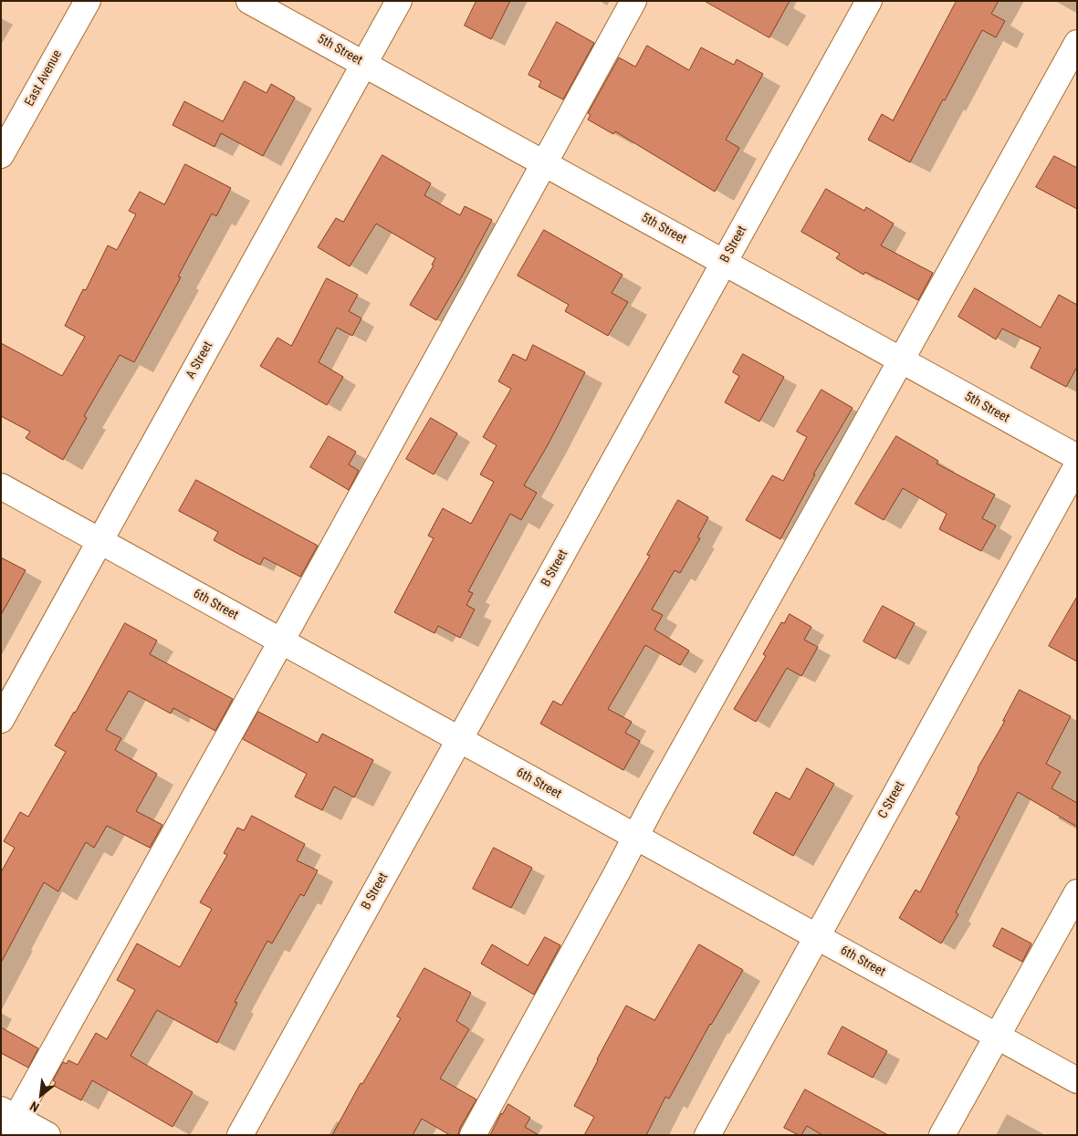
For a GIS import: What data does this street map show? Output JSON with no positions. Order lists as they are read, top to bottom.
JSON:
{
  "streets": {
    "street": [
      "5th Street",
      "East Avenue",
      "B Street",
      "A Street",
      "6th Street",
      "C Street"
    ]
  },
  "crossings": [
    ["5th Street", "B Street"],
    ["5th Street", "A Street"],
    ["B Street", "6th Street"],
    ["A Street", "6th Street"],
    ["6th Street", "C Street"]
  ],
  "north": "bottom left"
}
